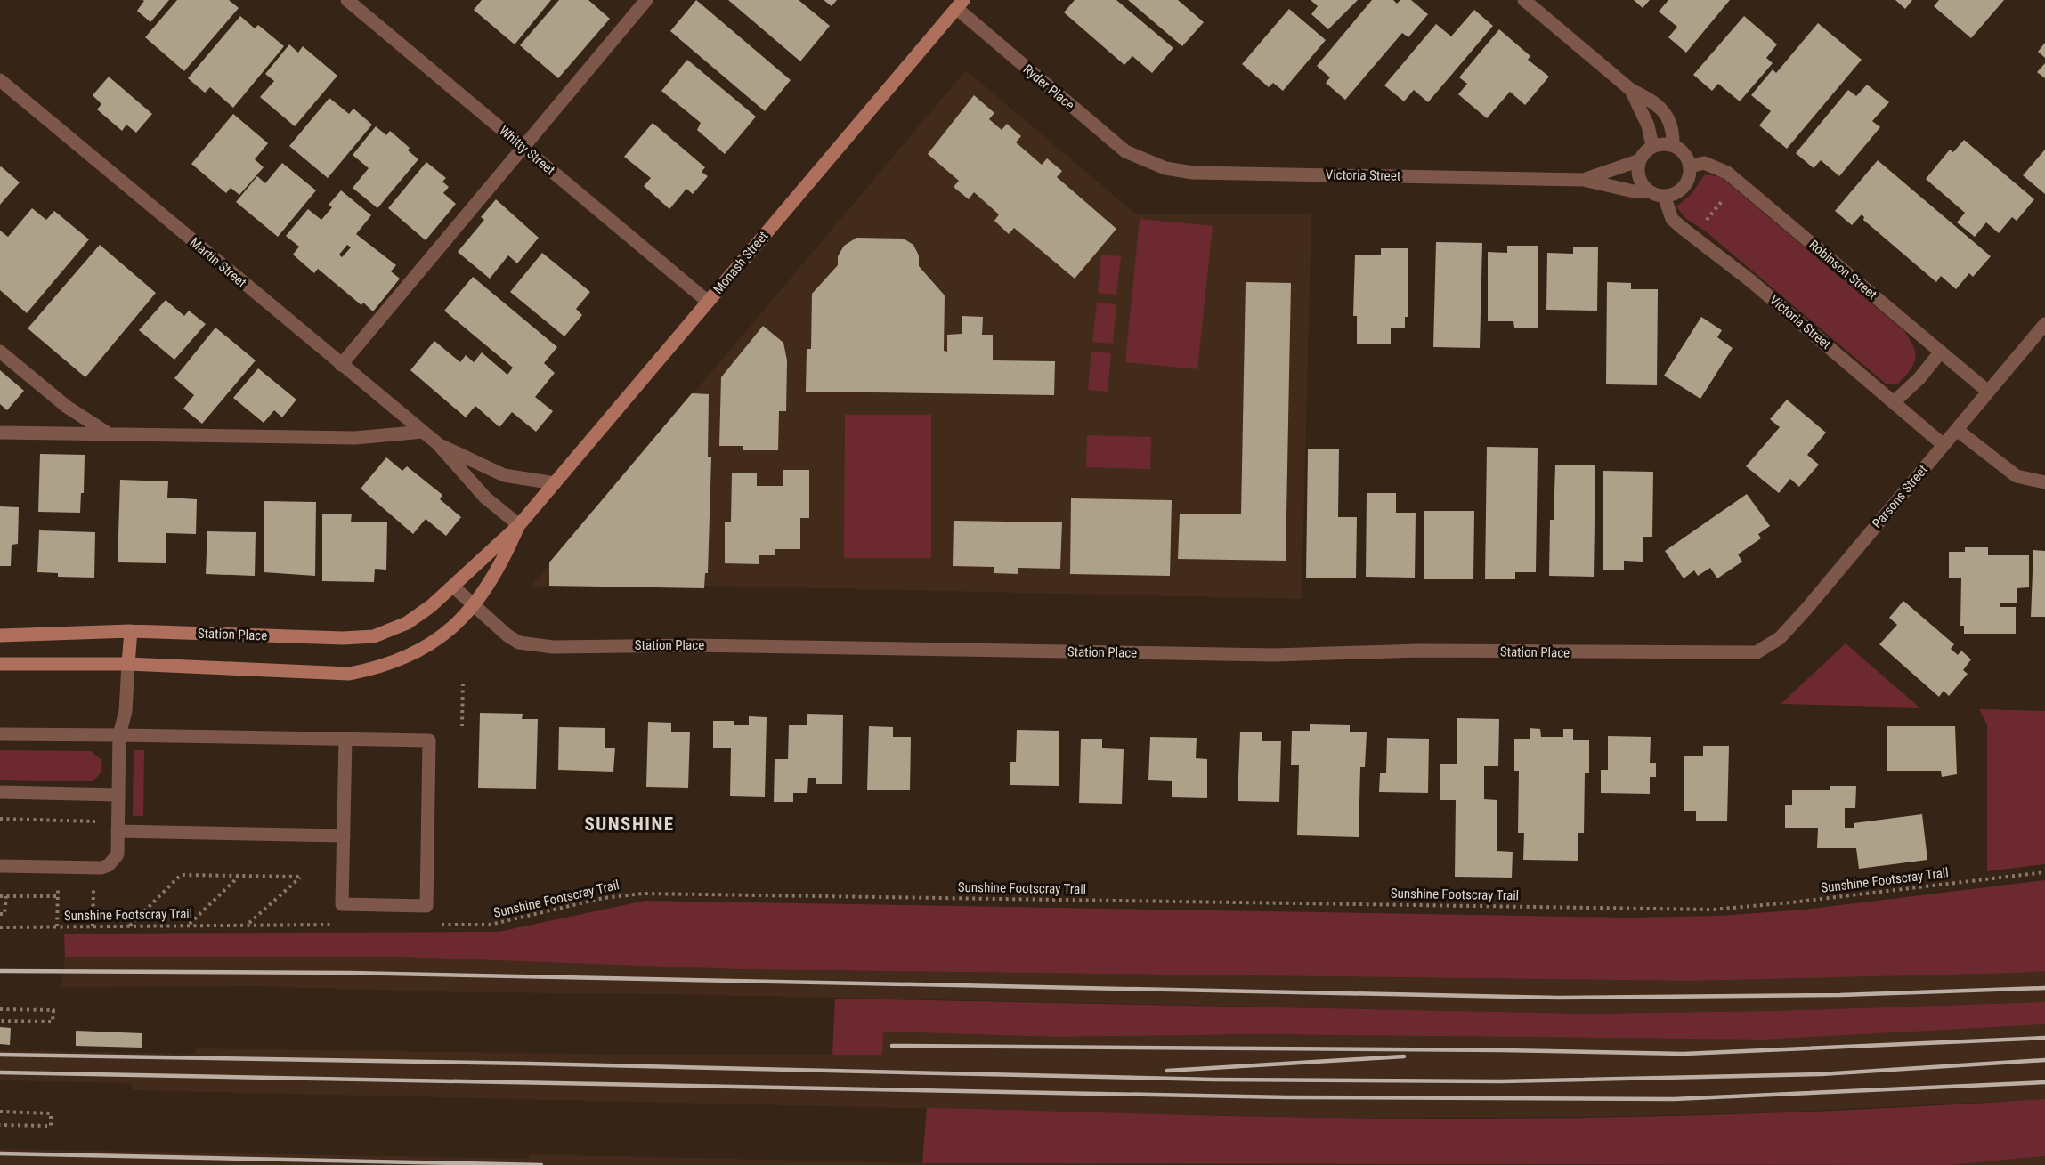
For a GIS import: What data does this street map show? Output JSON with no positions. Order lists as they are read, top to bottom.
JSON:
{
  "streets": {
    "main road": ["Monash Street", "Station Place"],
    "street": [
      "Ryder Place",
      "Whitty Street",
      "Victoria Street",
      "Martin Street",
      "Robinson Street",
      "Parsons Street"
    ],
    "path": ["Sunshine Footscray Trail"]
  },
  "crossings": [
    ["Ryder Place", "Victoria Street"],
    ["Ryder Place", "Monash Street"],
    ["Whitty Street", "Monash Street"],
    ["Victoria Street", "Robinson Street"],
    ["Victoria Street", "Parsons Street"],
    ["Martin Street", "Monash Street"],
    ["Monash Street", "Station Place"],
    ["Robinson Street", "Parsons Street"],
    ["Parsons Street", "Station Place"]
  ],
  "districts": ["SUNSHINE"]
}
